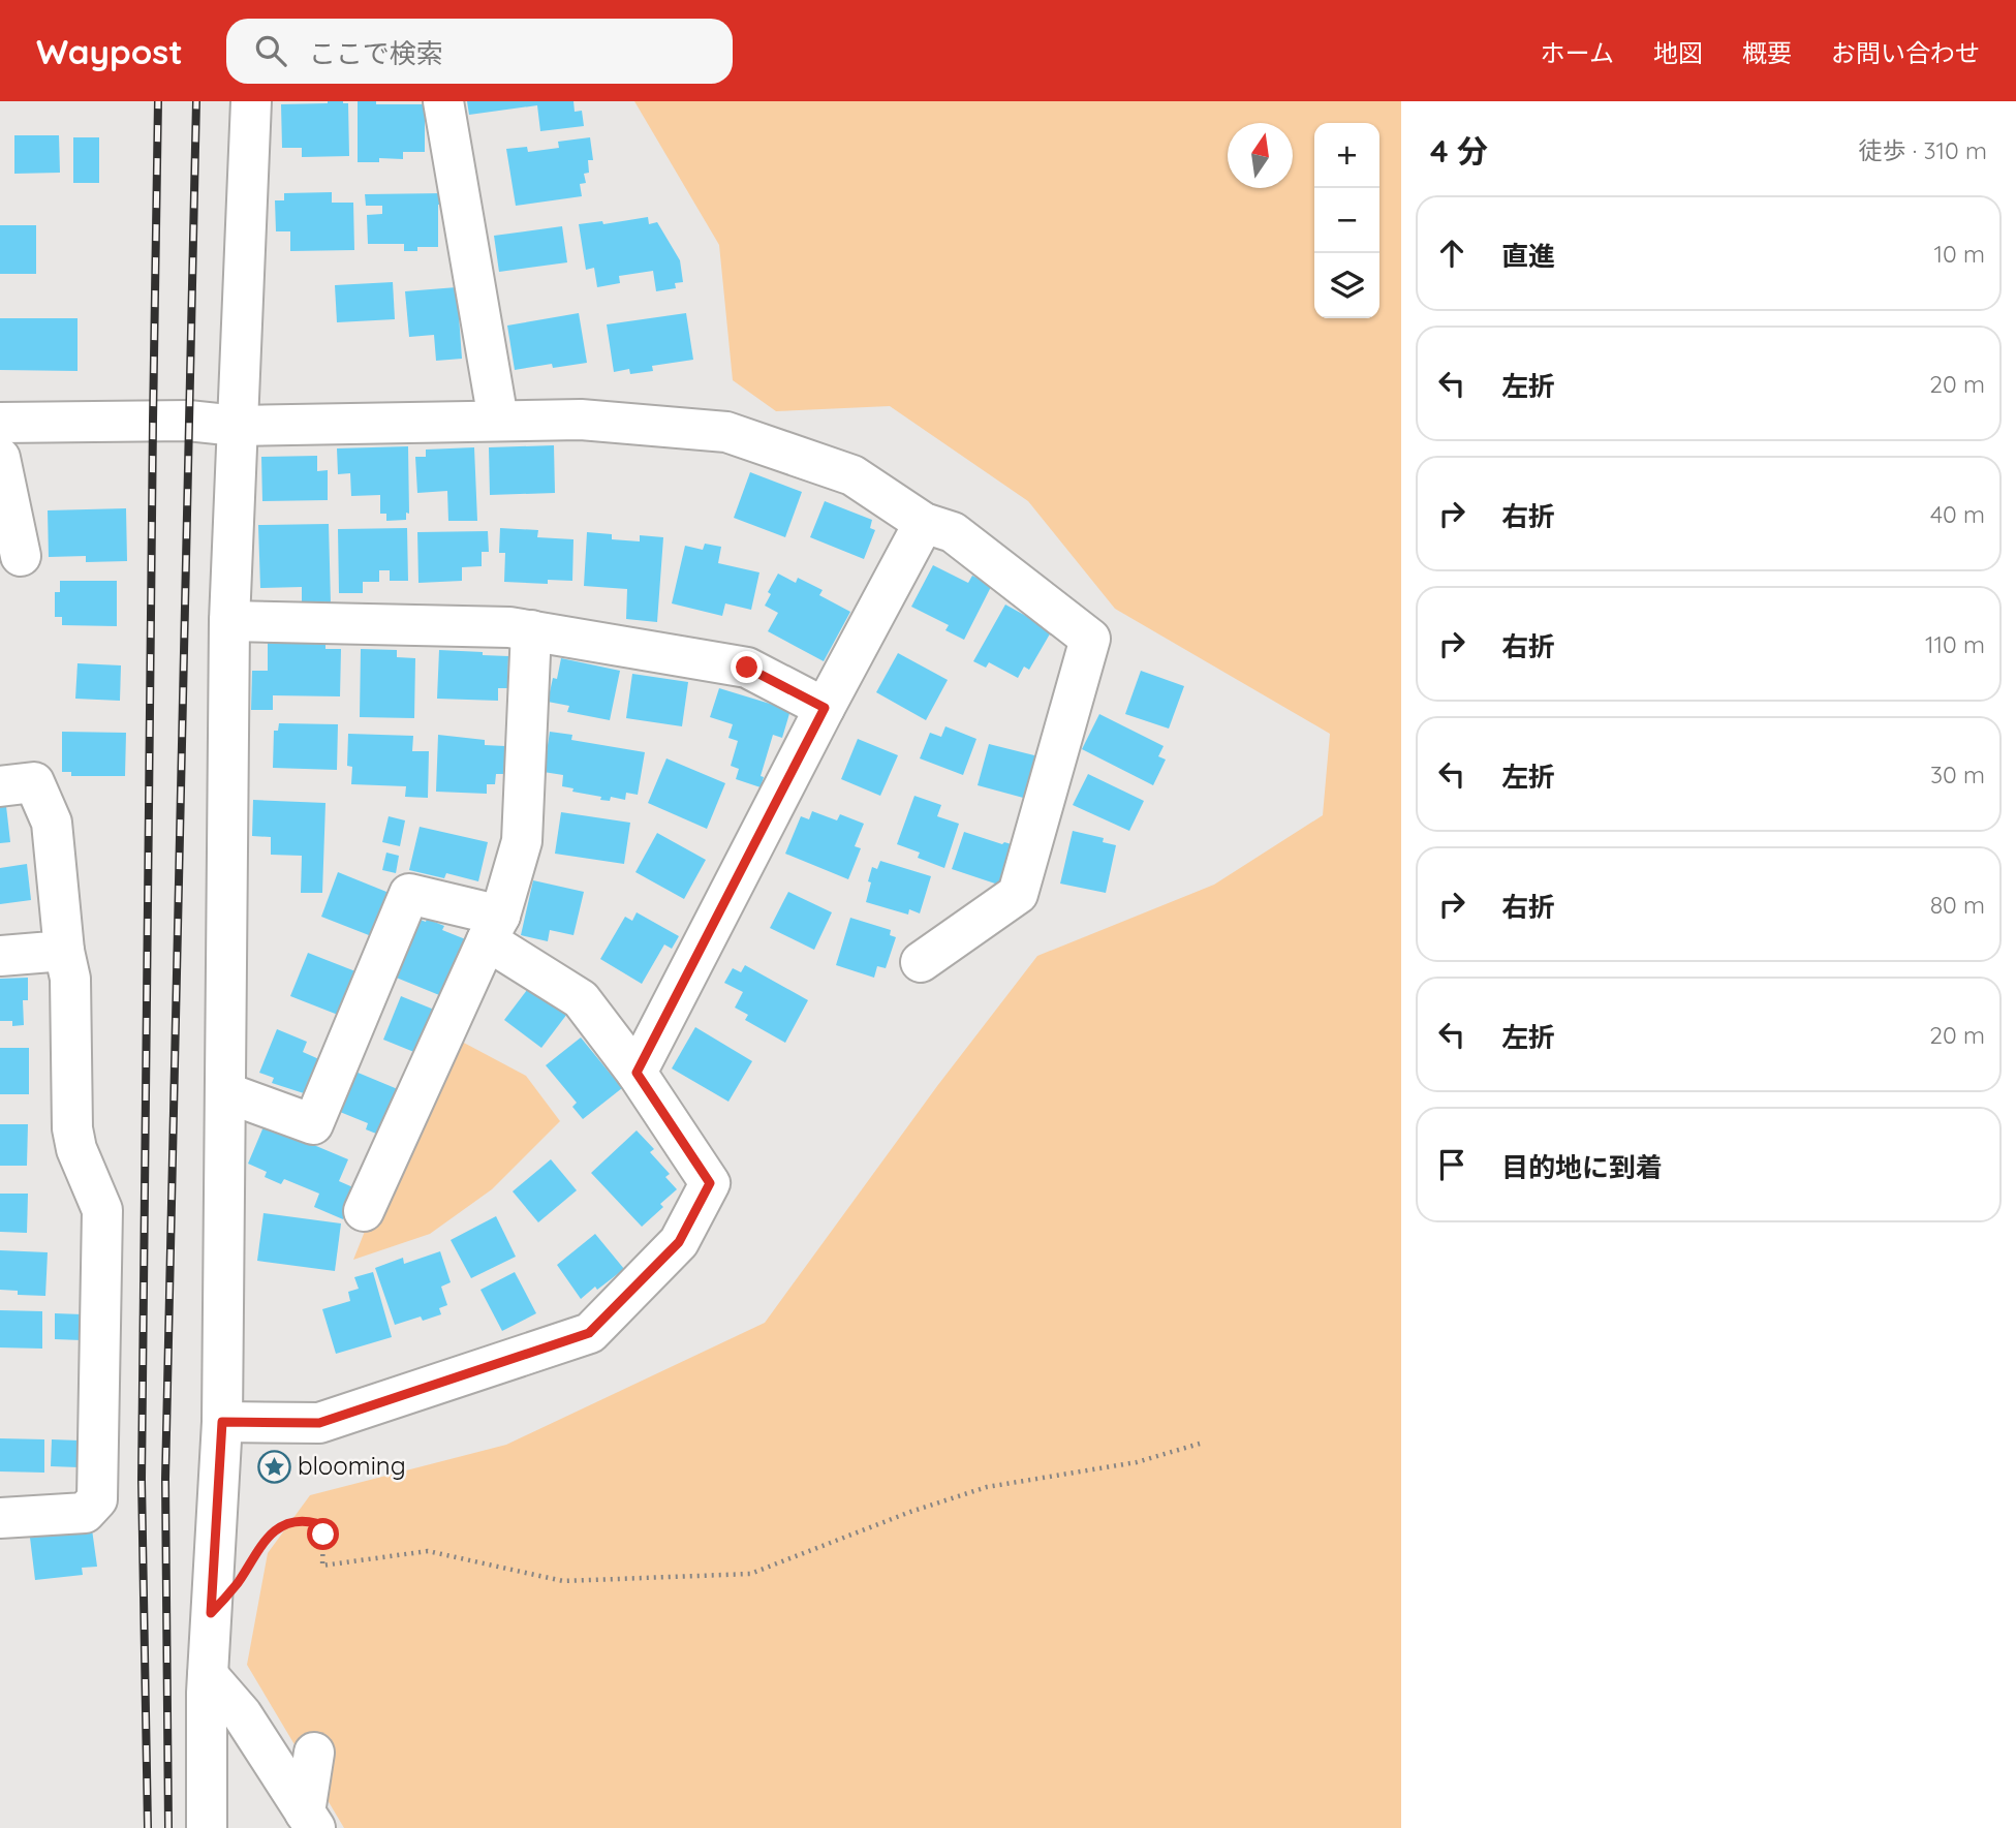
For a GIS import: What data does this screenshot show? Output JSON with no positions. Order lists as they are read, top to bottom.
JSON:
{
  "places": {
    "place": ["blooming"]
  },
  "north": "top",
  "page": {
    "header": "Waypost",
    "search": "ここで検索",
    "nav": [
      "ホーム",
      "地図",
      "概要",
      "お問い合わせ"
    ],
    "heading": ["4 分", "徒歩 · 310 m"],
    "map_buttons": ["+", "−"],
    "list": [
      ["直進", "10 m"],
      ["左折", "20 m"],
      ["右折", "40 m"],
      ["右折", "110 m"],
      ["左折", "30 m"],
      ["右折", "80 m"],
      ["左折", "20 m"],
      "目的地に到着"
    ]
  }
}
